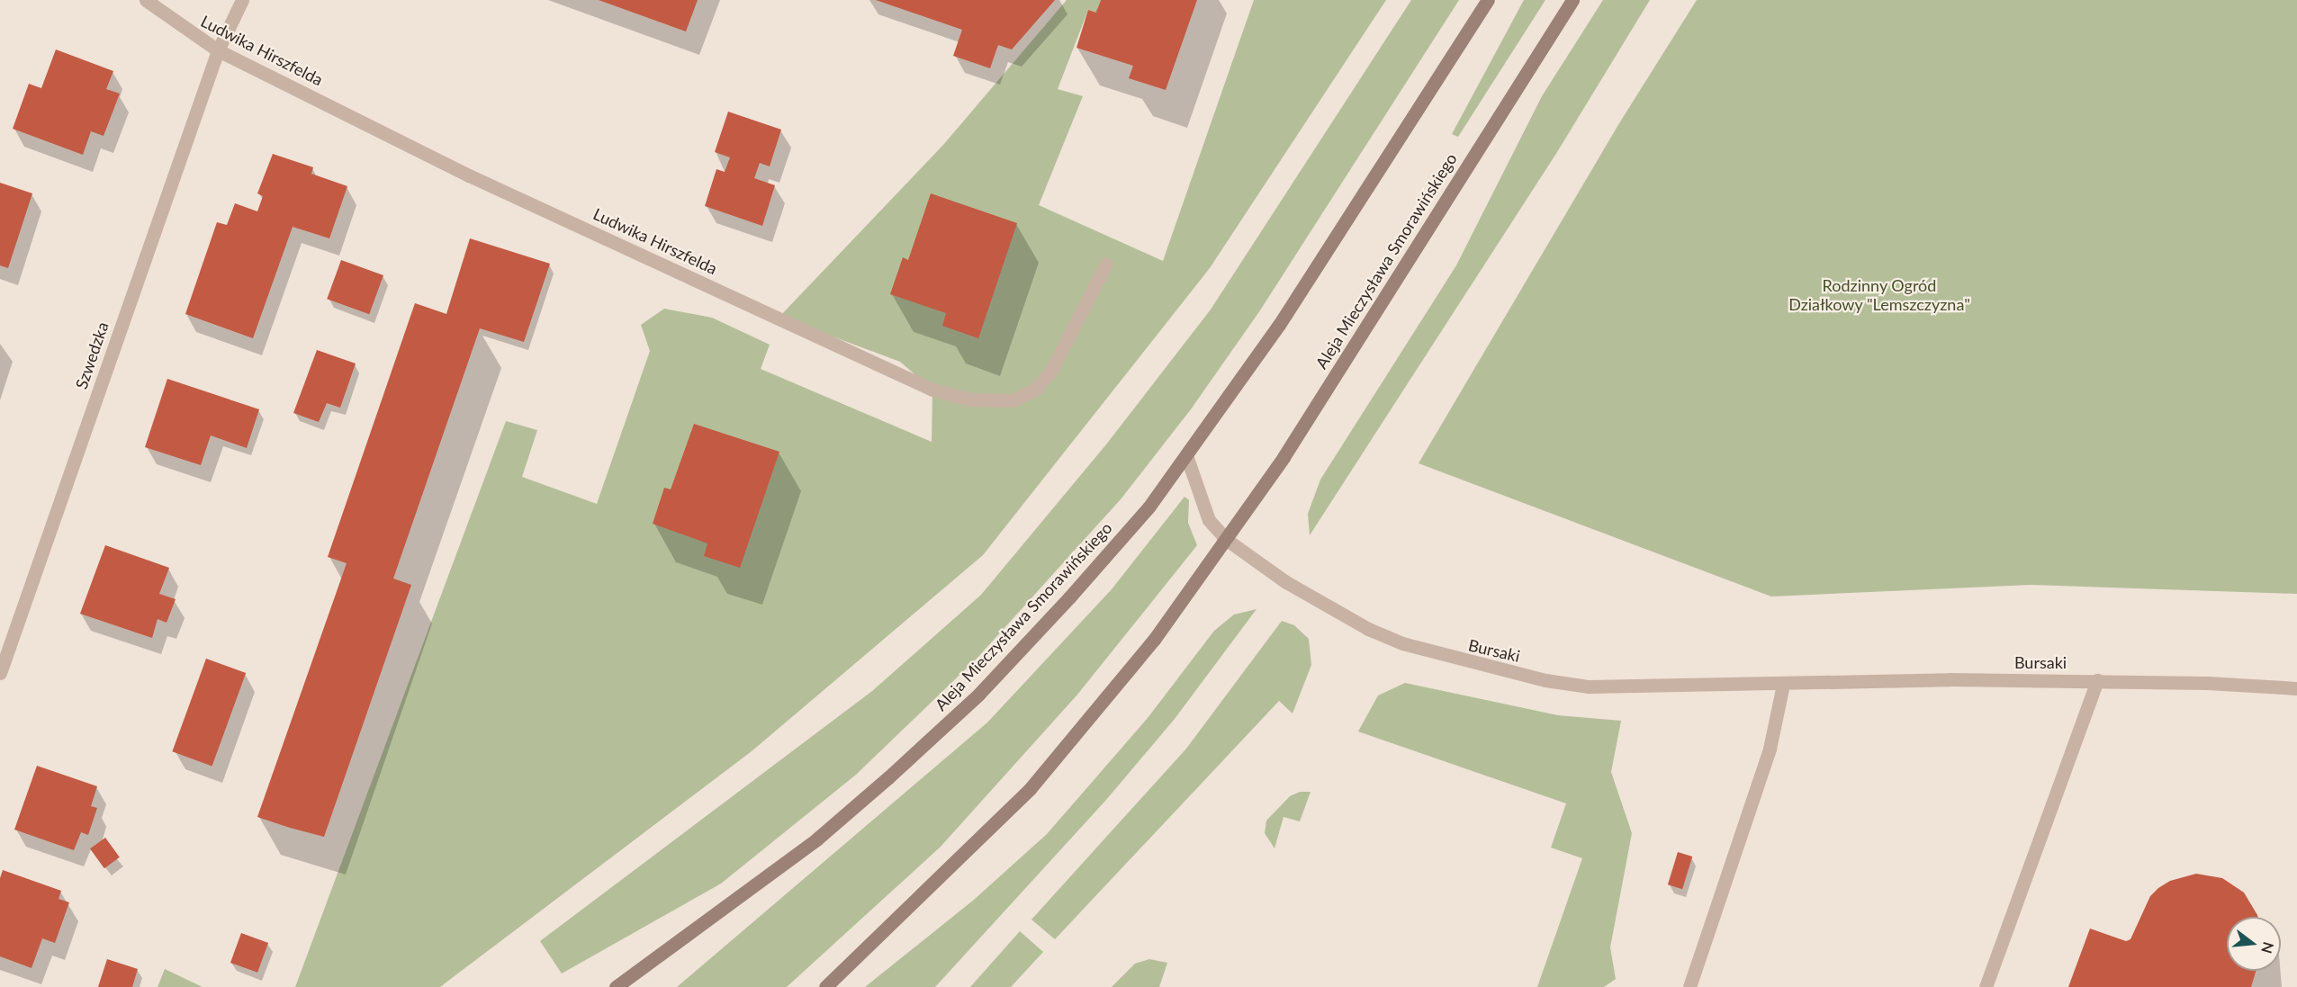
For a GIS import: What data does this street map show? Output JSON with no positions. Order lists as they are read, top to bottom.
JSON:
{
  "streets": {
    "main road": ["Aleja Mieczysława Smorawińskiego"],
    "street": ["Ludwika Hirszfelda", "Szwedzka", "Bursaki"]
  },
  "crossings": [
    ["Ludwika Hirszfelda", "Szwedzka"],
    ["Aleja Mieczysława Smorawińskiego", "Bursaki"]
  ],
  "parks": ["Rodzinny Ogród Działkowy \"Lemszczyzna\""],
  "north": "right"
}
